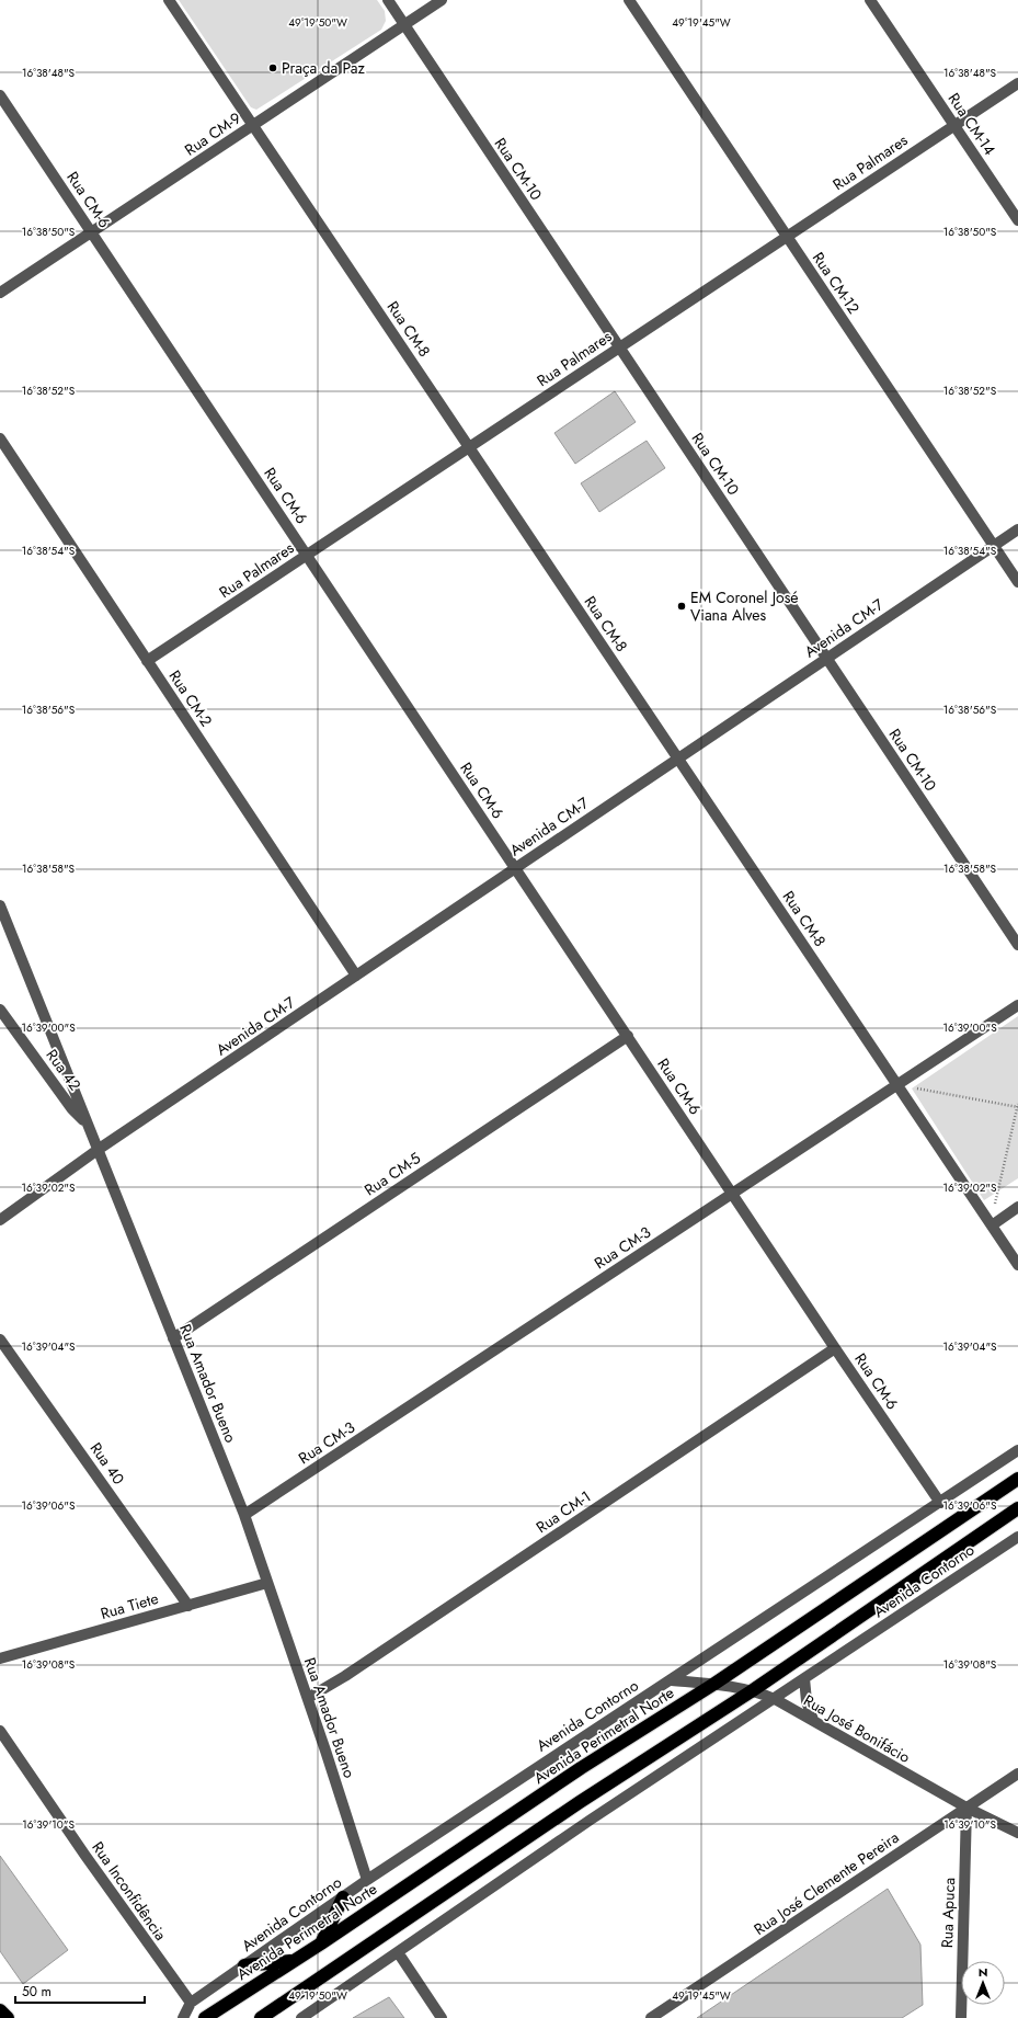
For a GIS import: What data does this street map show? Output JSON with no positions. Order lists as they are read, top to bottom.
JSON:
{
  "streets": {
    "highway": ["Avenida Perimetral Norte"],
    "street": [
      "Rua CM-14",
      "Rua CM-9",
      "Rua Palmares",
      "Rua CM-10",
      "Rua CM-6",
      "Rua CM-12",
      "Rua CM-8",
      "Avenida CM-7",
      "Rua CM-2",
      "Rua 42",
      "Rua CM-5",
      "Rua CM-3",
      "Rua Amador Bueno",
      "Rua 40",
      "Rua CM-1",
      "Avenida Contorno",
      "Rua Tiete",
      "Rua José Bonifácio",
      "Rua José Clemente Pereira",
      "Rua Inconfidência",
      "Rua Apuca"
    ]
  },
  "crossings": [
    ["Rua CM-14", "Rua Palmares"],
    ["Rua CM-9", "Rua CM-10"],
    ["Rua CM-9", "Rua CM-6"],
    ["Rua CM-9", "Rua CM-8"],
    ["Rua Palmares", "Rua CM-10"],
    ["Rua Palmares", "Rua CM-6"],
    ["Rua Palmares", "Rua CM-12"],
    ["Rua Palmares", "Rua CM-8"],
    ["Rua Palmares", "Rua CM-2"],
    ["Rua CM-10", "Avenida CM-7"],
    ["Rua CM-6", "Avenida CM-7"],
    ["Rua CM-6", "Rua CM-5"],
    ["Rua CM-6", "Rua CM-3"],
    ["Rua CM-6", "Rua CM-1"],
    ["Rua CM-6", "Avenida Contorno"],
    ["Rua CM-12", "Avenida CM-7"],
    ["Rua CM-8", "Avenida CM-7"],
    ["Rua CM-8", "Rua CM-3"],
    ["Avenida CM-7", "Rua CM-2"],
    ["Avenida CM-7", "Rua Amador Bueno"],
    ["Rua 42", "Rua Amador Bueno"],
    ["Rua CM-5", "Rua Amador Bueno"],
    ["Rua CM-3", "Rua Amador Bueno"],
    ["Rua Amador Bueno", "Rua CM-1"],
    ["Rua Amador Bueno", "Avenida Contorno"],
    ["Rua Amador Bueno", "Rua Tiete"],
    ["Rua 40", "Rua Tiete"],
    ["Avenida Contorno", "Rua José Bonifácio"],
    ["Avenida Contorno", "Rua Inconfidência"],
    ["Rua José Bonifácio", "Avenida Perimetral Norte"],
    ["Rua José Bonifácio", "Rua José Clemente Pereira"],
    ["Rua José Bonifácio", "Rua Apuca"],
    ["Rua José Clemente Pereira", "Rua Apuca"]
  ],
  "places": ["Praça da Paz", "EM Coronel José Viana Alves"],
  "scale_bar": "50 m",
  "north": "top",
  "coordinates": [
    "49°19'50\"W",
    "49°19'45\"W",
    "16°38'48\"S",
    "16°38'50\"S",
    "16°38'52\"S",
    "16°38'54\"S",
    "16°38'56\"S",
    "16°38'58\"S",
    "16°39'00\"S",
    "16°39'02\"S",
    "16°39'04\"S",
    "16°39'06\"S",
    "16°39'08\"S",
    "16°39'10\"S"
  ]
}
